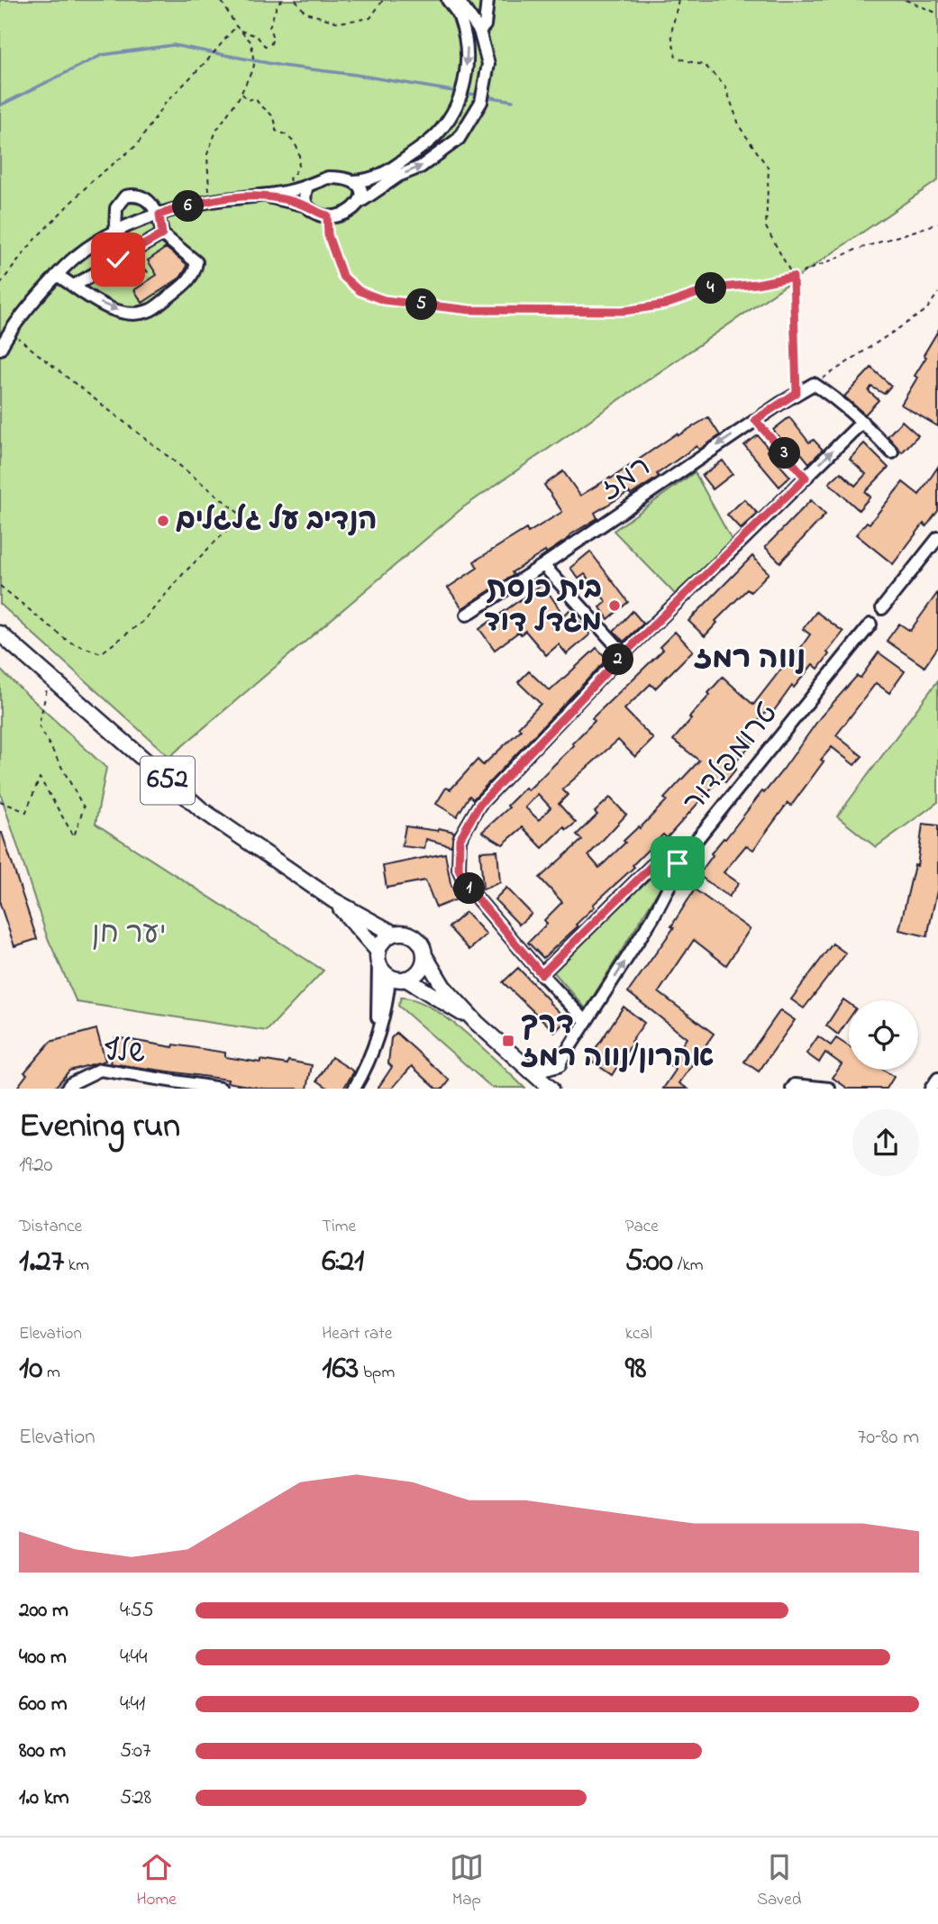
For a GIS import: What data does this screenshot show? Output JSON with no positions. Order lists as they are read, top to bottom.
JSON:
{
  "streets": {
    "main road": ["652"],
    "street": ["רמז", "טרומפלדור", "שלף"]
  },
  "districts": ["נווה רמז"],
  "parks": ["יער חן"],
  "places": {
    "other": ["הנדיב על גלגלים", "בית כנסת מגדל דוד"],
    "transit": ["דרך אהרון/נווה רמז"]
  },
  "page": {
    "pins": [
      "6",
      "4",
      "5",
      "3",
      "2",
      "1"
    ],
    "heading": ["Evening run", "19:20"],
    "stats": [
      ["Distance", "1.27 km"],
      ["Time", "6:21"],
      ["Pace", "5:00 /km"],
      ["Elevation", "10 m"],
      ["Heart rate", "163 bpm"],
      ["kcal", "98"]
    ],
    "chart": ["Elevation", "70–80 m"],
    "list": [
      {
        "name": "200 m",
        "note": "4:55"
      },
      {
        "name": "400 m",
        "note": "4:44"
      },
      {
        "name": "600 m",
        "note": "4:41"
      },
      {
        "name": "800 m",
        "note": "5:07"
      },
      {
        "name": "1.0 km",
        "note": "5:28"
      }
    ],
    "tabs": ["Home", "Map", "Saved"]
  }
}
